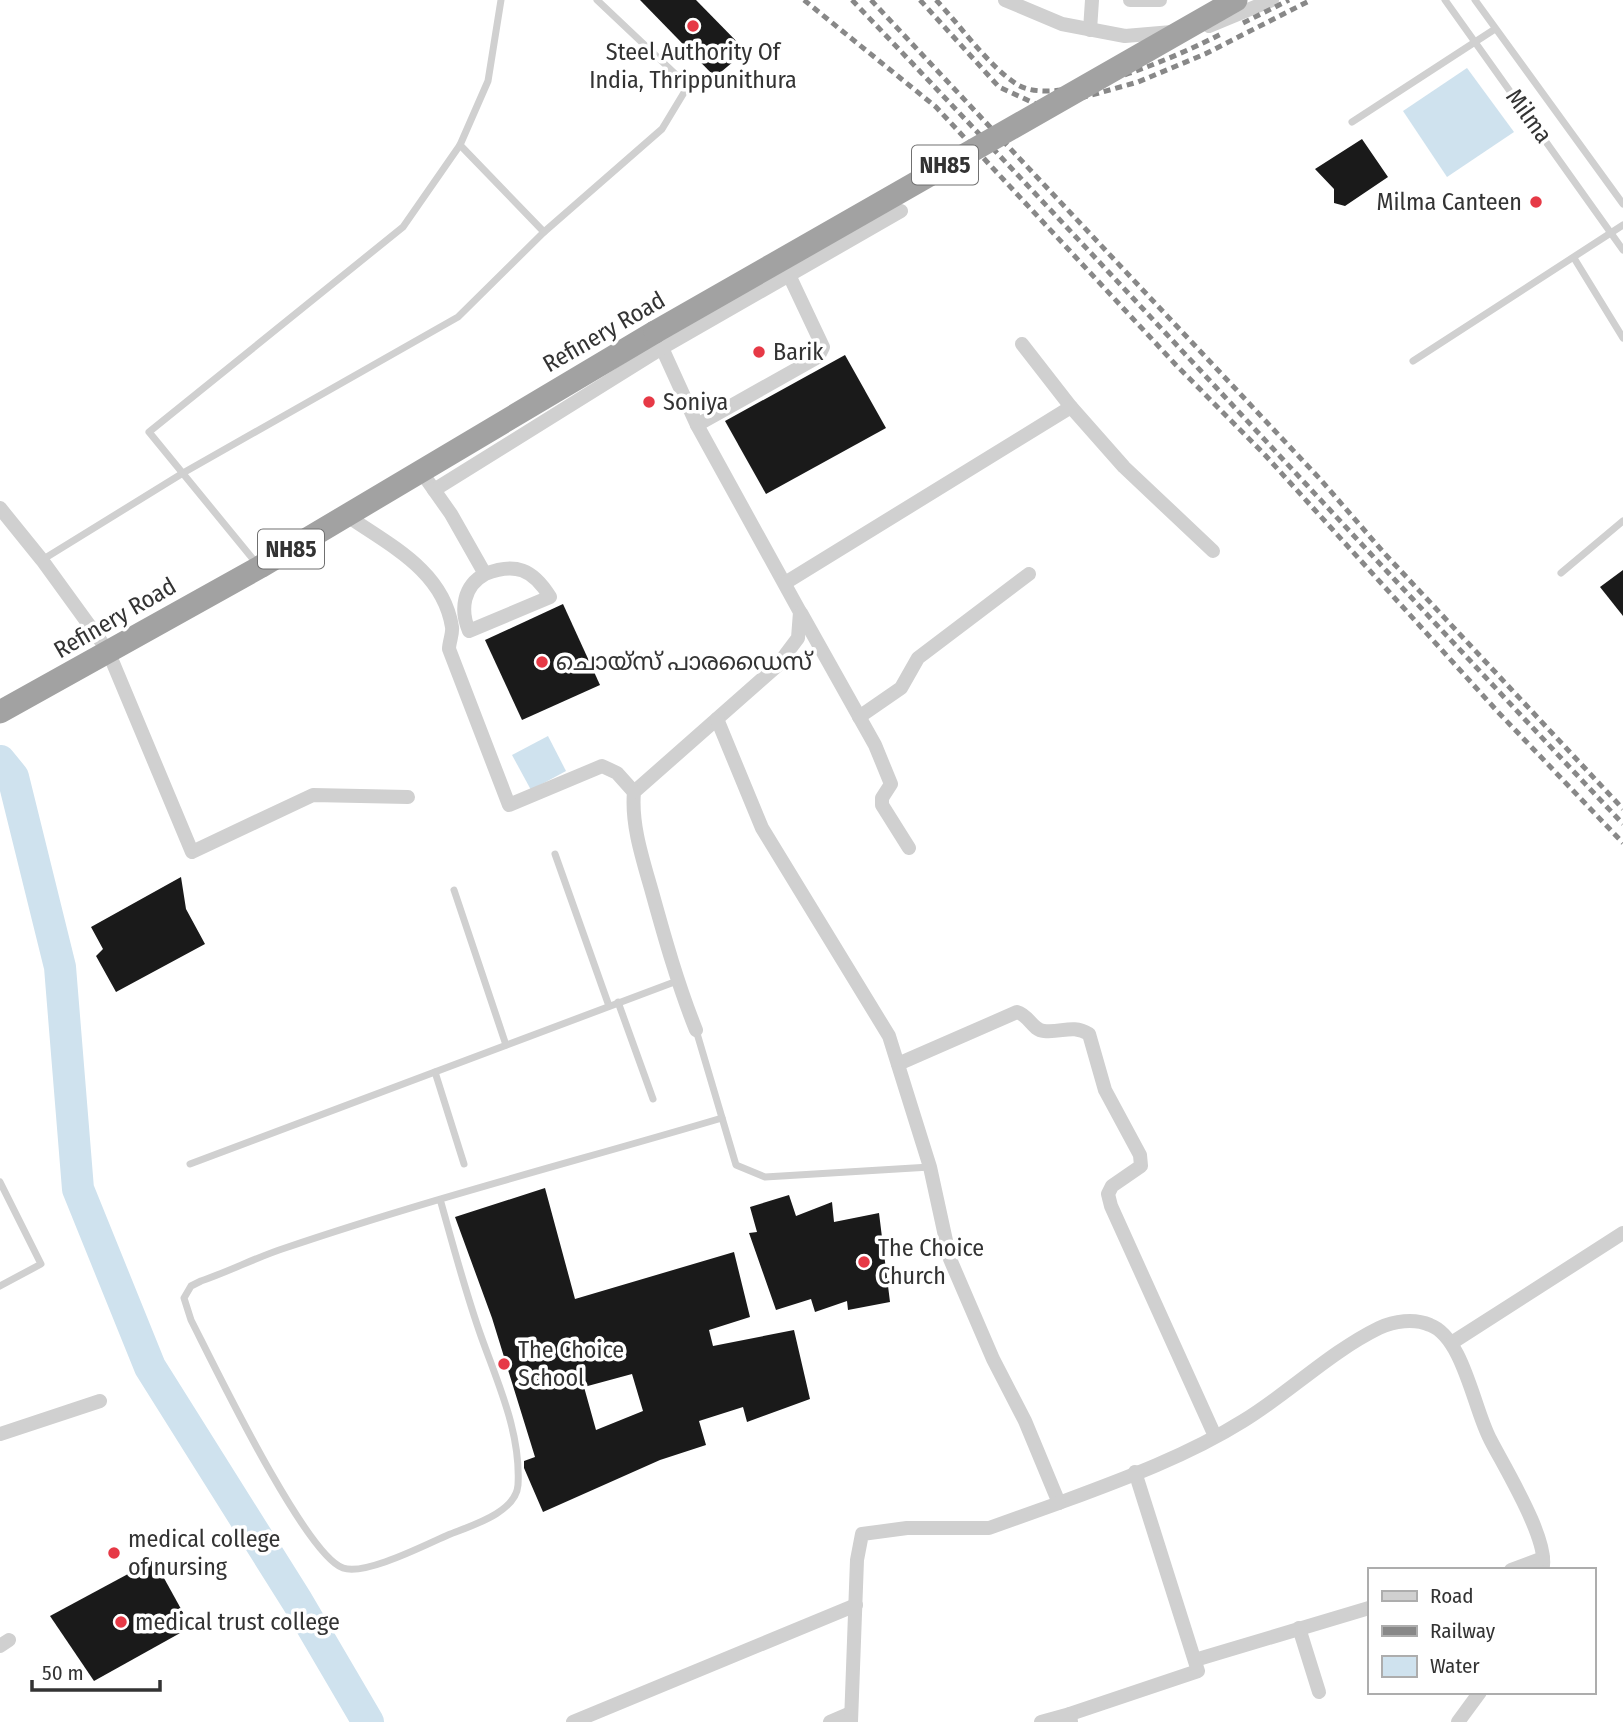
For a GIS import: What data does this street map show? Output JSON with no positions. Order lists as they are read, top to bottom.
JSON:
{
  "streets": {
    "highway": ["NH85", "Refinery Road"],
    "lane": ["Milma"]
  },
  "places": [
    "Steel Authority Of India, Thrippunithura",
    "Milma Canteen",
    "Barik",
    "Soniya",
    "ചൊയ്സ് പാരഡൈസ്",
    "The Choice Church",
    "The Choice School",
    "medical college of nursing",
    "medical trust college"
  ],
  "legend": ["Road", "Railway", "Water"],
  "scale_bar": "50 m"
}
